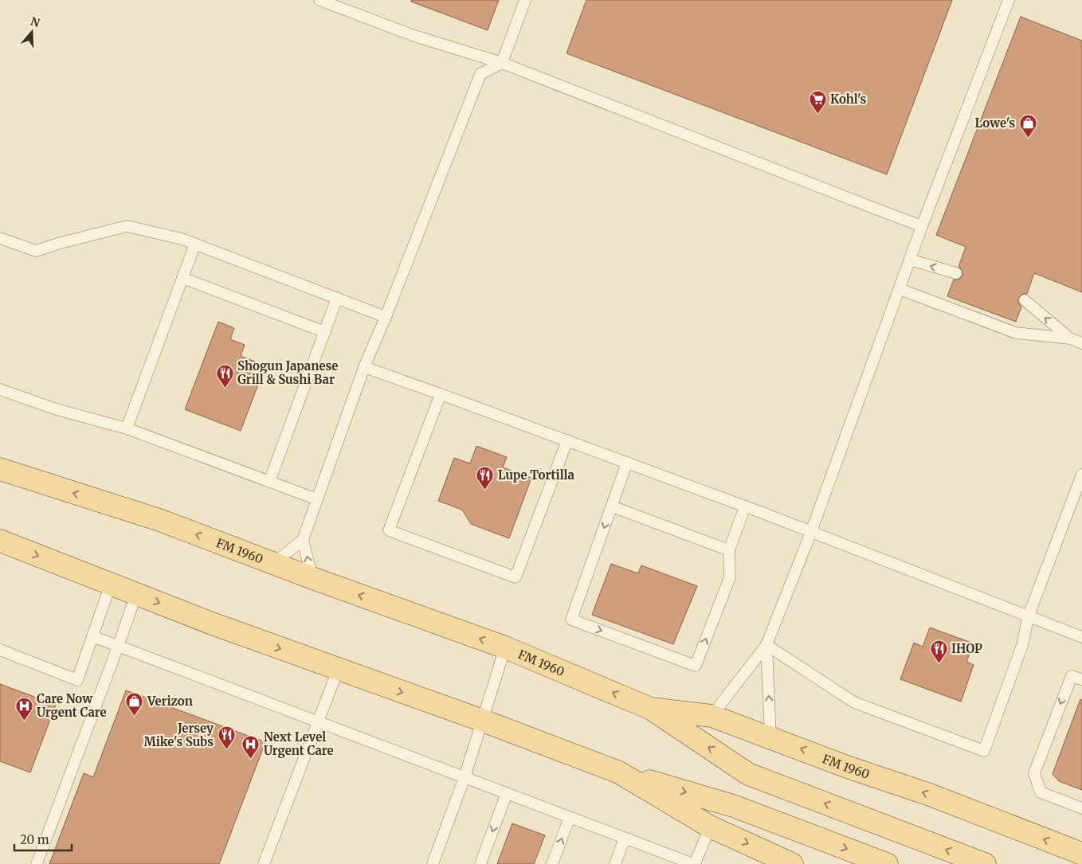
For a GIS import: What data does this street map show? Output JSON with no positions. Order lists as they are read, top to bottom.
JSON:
{
  "streets": {
    "main road": ["FM 1960"]
  },
  "places": {
    "supermarket": ["Kohl's"],
    "shop": ["Lowe's", "Verizon"],
    "restaurant": [
      "Shogun Japanese Grill & Sushi Bar",
      "Lupe Tortilla",
      "IHOP",
      "Jersey Mike's Subs"
    ],
    "hospital": ["Care Now Urgent Care", "Next Level Urgent Care"]
  },
  "scale_bar": "20 m",
  "north": "top"
}
